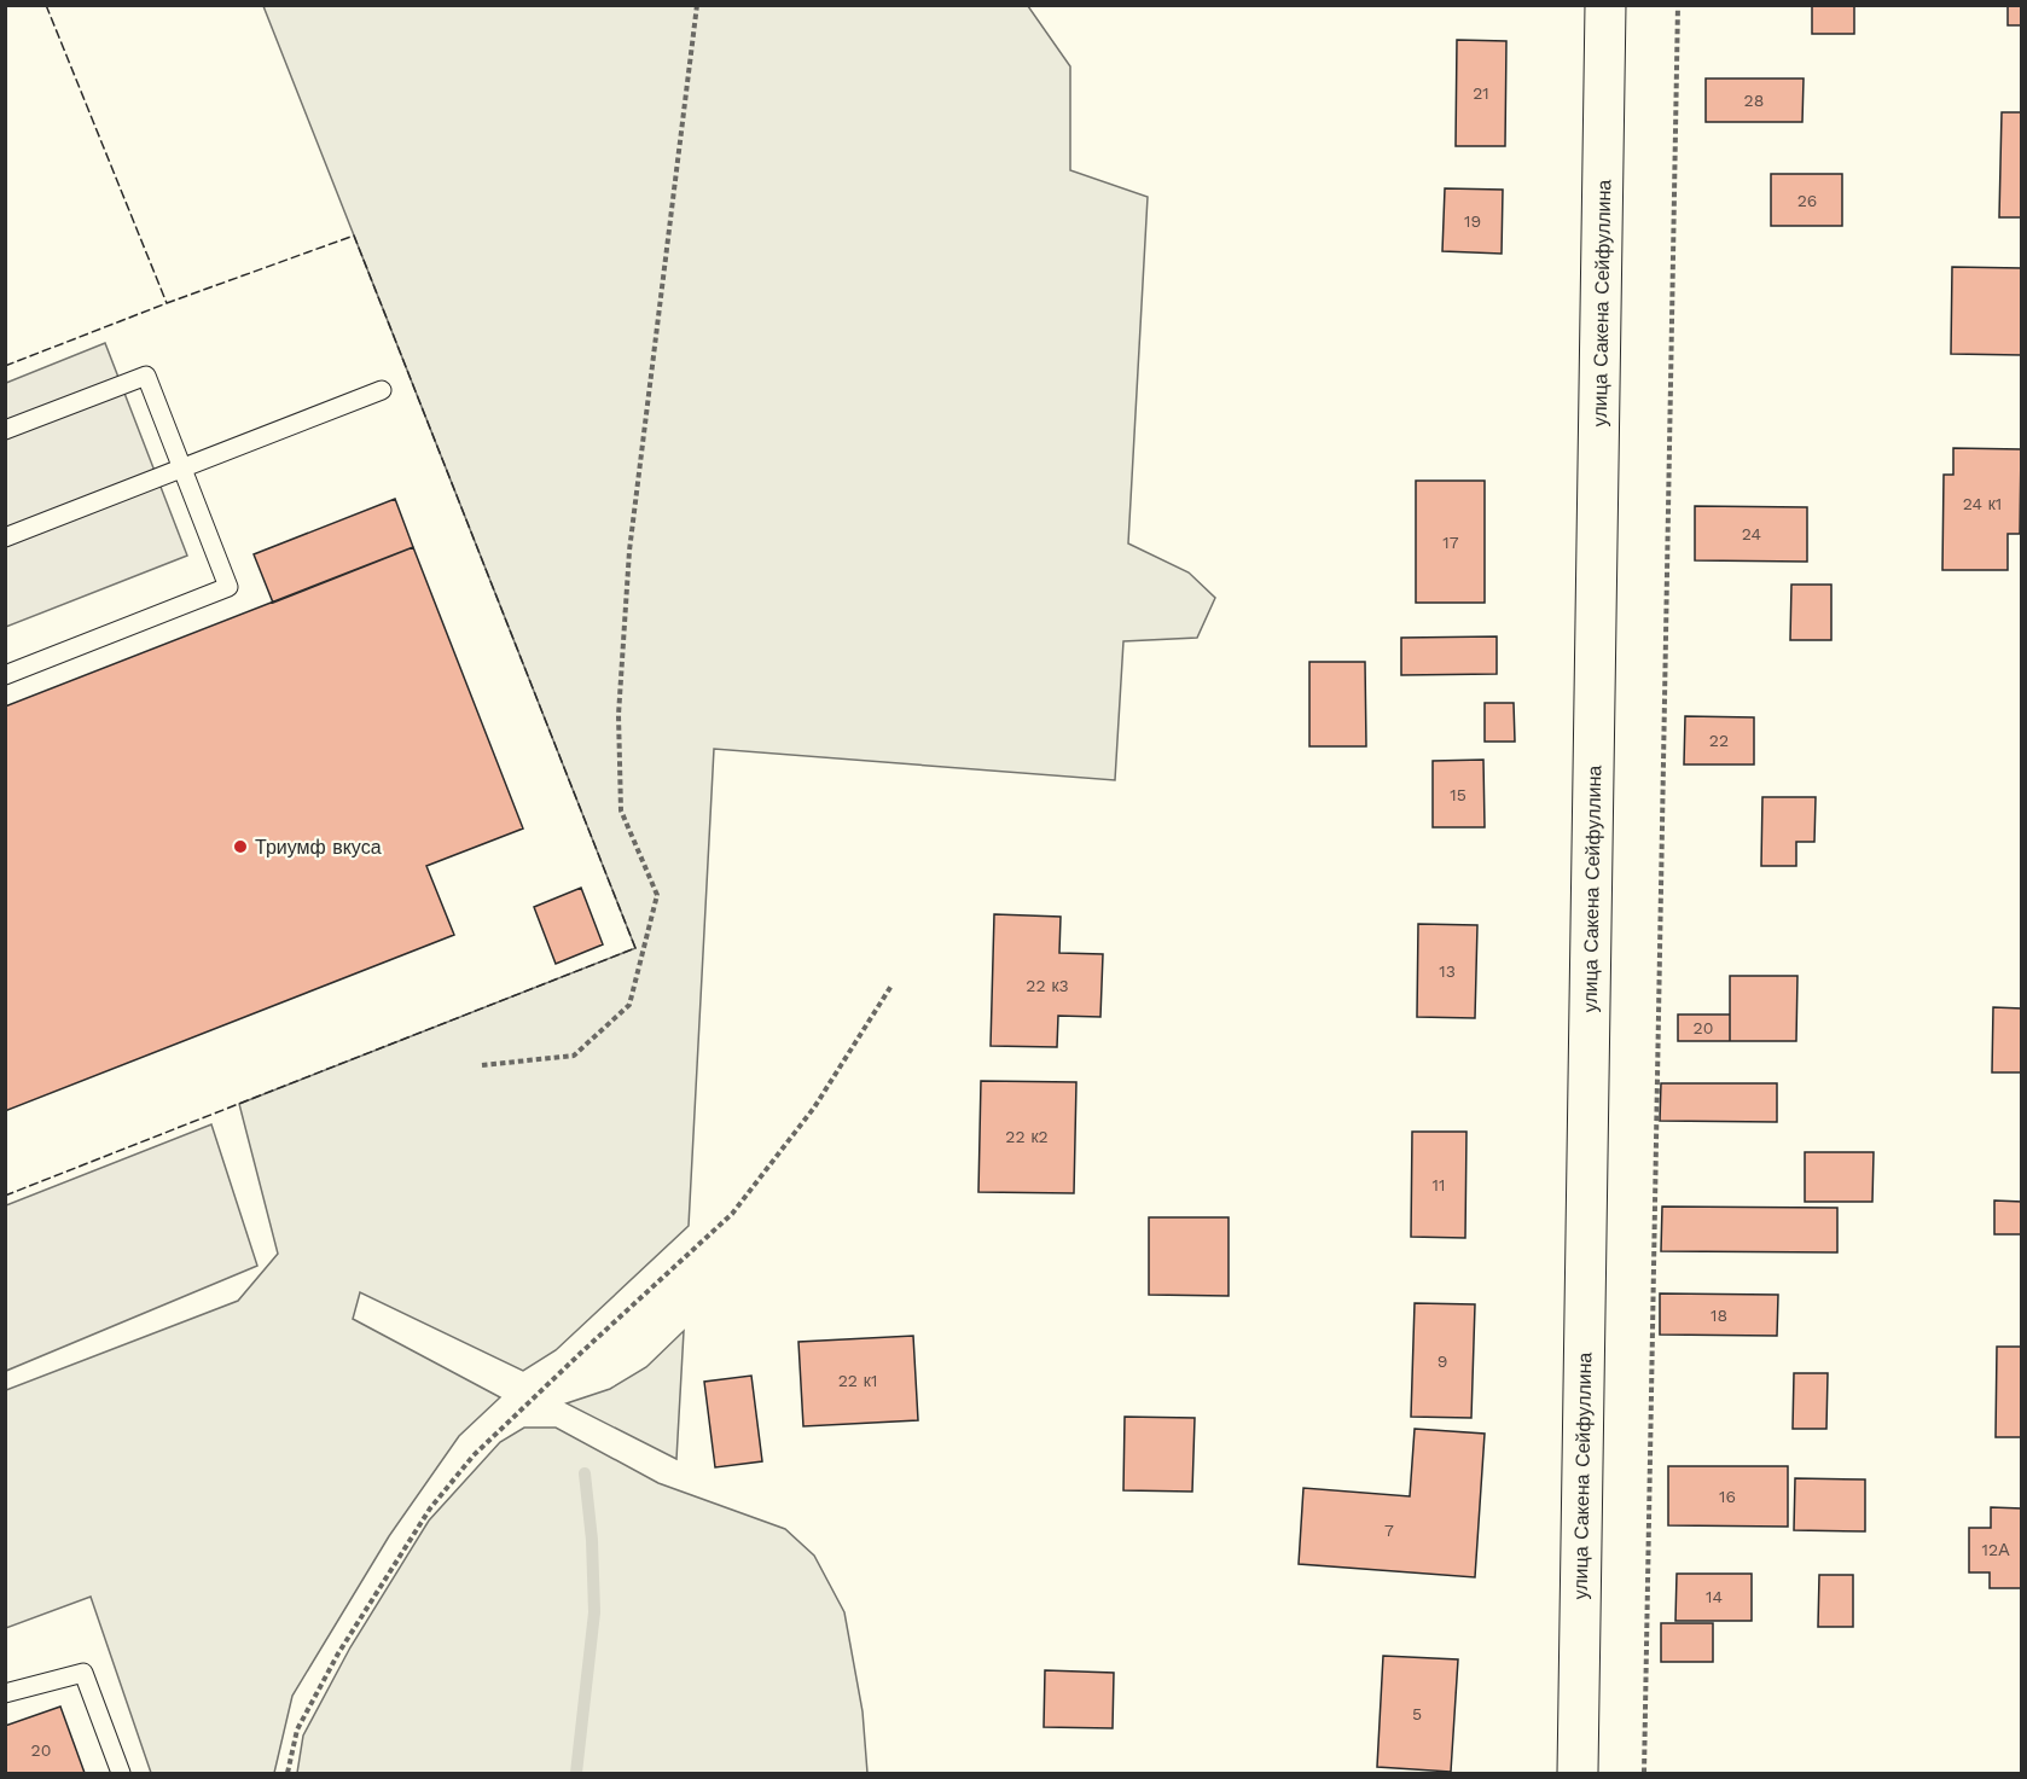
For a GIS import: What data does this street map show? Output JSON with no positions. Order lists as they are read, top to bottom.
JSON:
{
  "streets": {
    "main road": ["улица Сакена Сейфуллина"]
  },
  "places": ["Триумф вкуса"],
  "house_numbers": [
    "21",
    "28",
    "26",
    "19",
    "24 к1",
    "24",
    "17",
    "22",
    "15",
    "13",
    "22 к3",
    "20",
    "22 к2",
    "11",
    "18",
    "9",
    "22 к1",
    "16",
    "7",
    "12А",
    "14",
    "5",
    "20"
  ]
}
